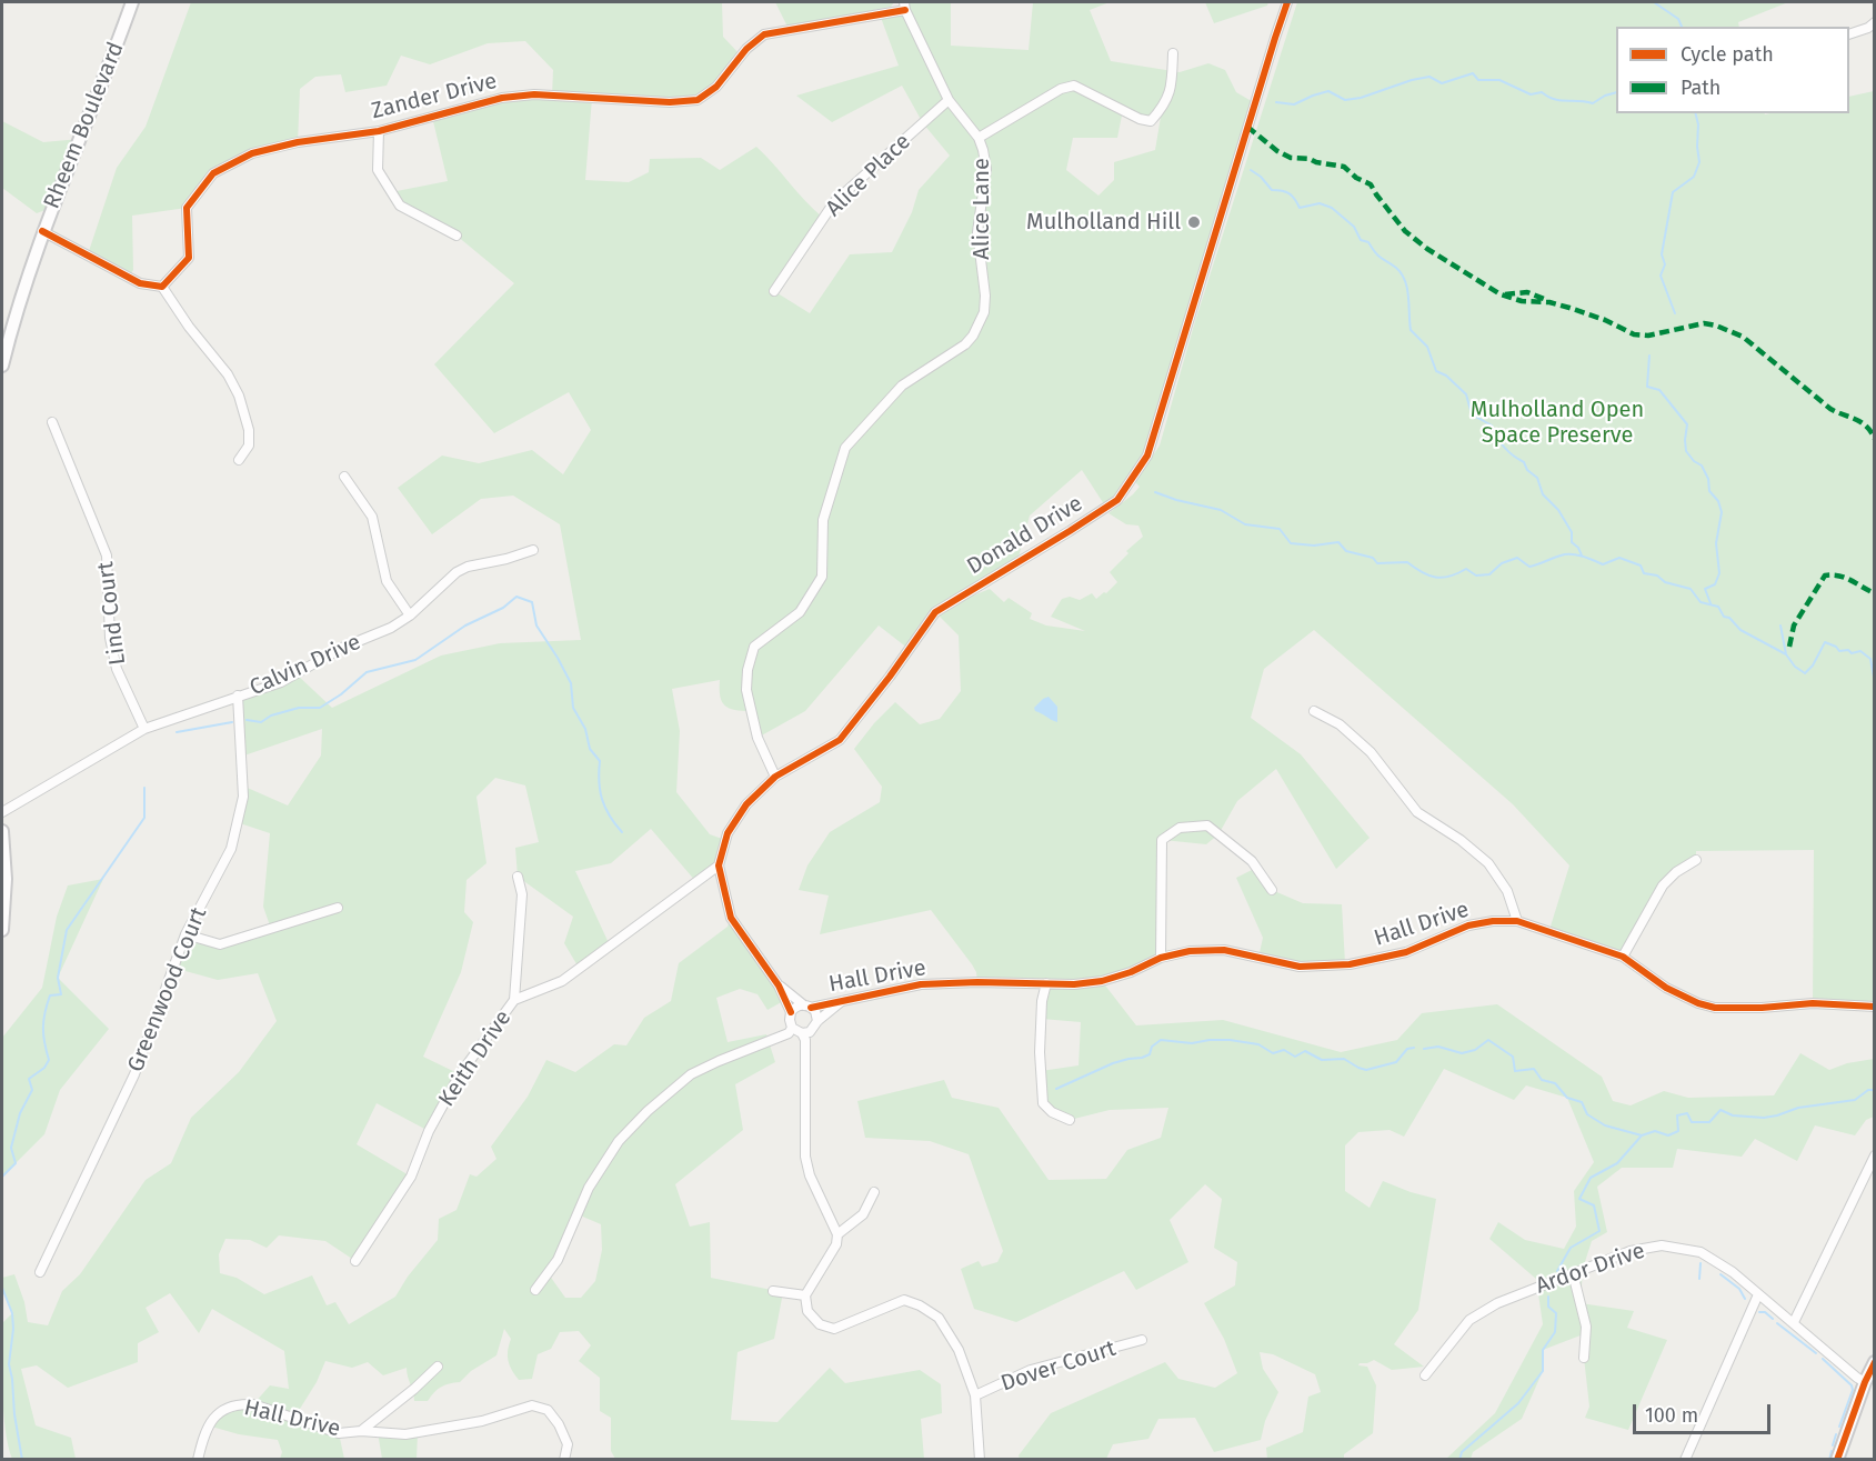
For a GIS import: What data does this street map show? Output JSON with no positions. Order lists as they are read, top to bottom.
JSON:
{
  "streets": {
    "street": [
      "Zander Drive",
      "Rheem Boulevard",
      "Alice Place",
      "Alice Lane",
      "Donald Drive",
      "Lind Court",
      "Calvin Drive",
      "Hall Drive",
      "Greenwood Court",
      "Keith Drive",
      "Ardor Drive",
      "Dover Court"
    ]
  },
  "crossings": [
    ["Zander Drive", "Alice Lane"],
    ["Alice Place", "Alice Lane"],
    ["Alice Lane", "Donald Drive"],
    ["Donald Drive", "Keith Drive"],
    ["Lind Court", "Calvin Drive"],
    ["Calvin Drive", "Greenwood Court"]
  ],
  "parks": ["Mulholland Open Space Preserve"],
  "places": ["Mulholland Hill"],
  "legend": ["Cycle path", "Path"],
  "scale_bar": "100 m"
}
